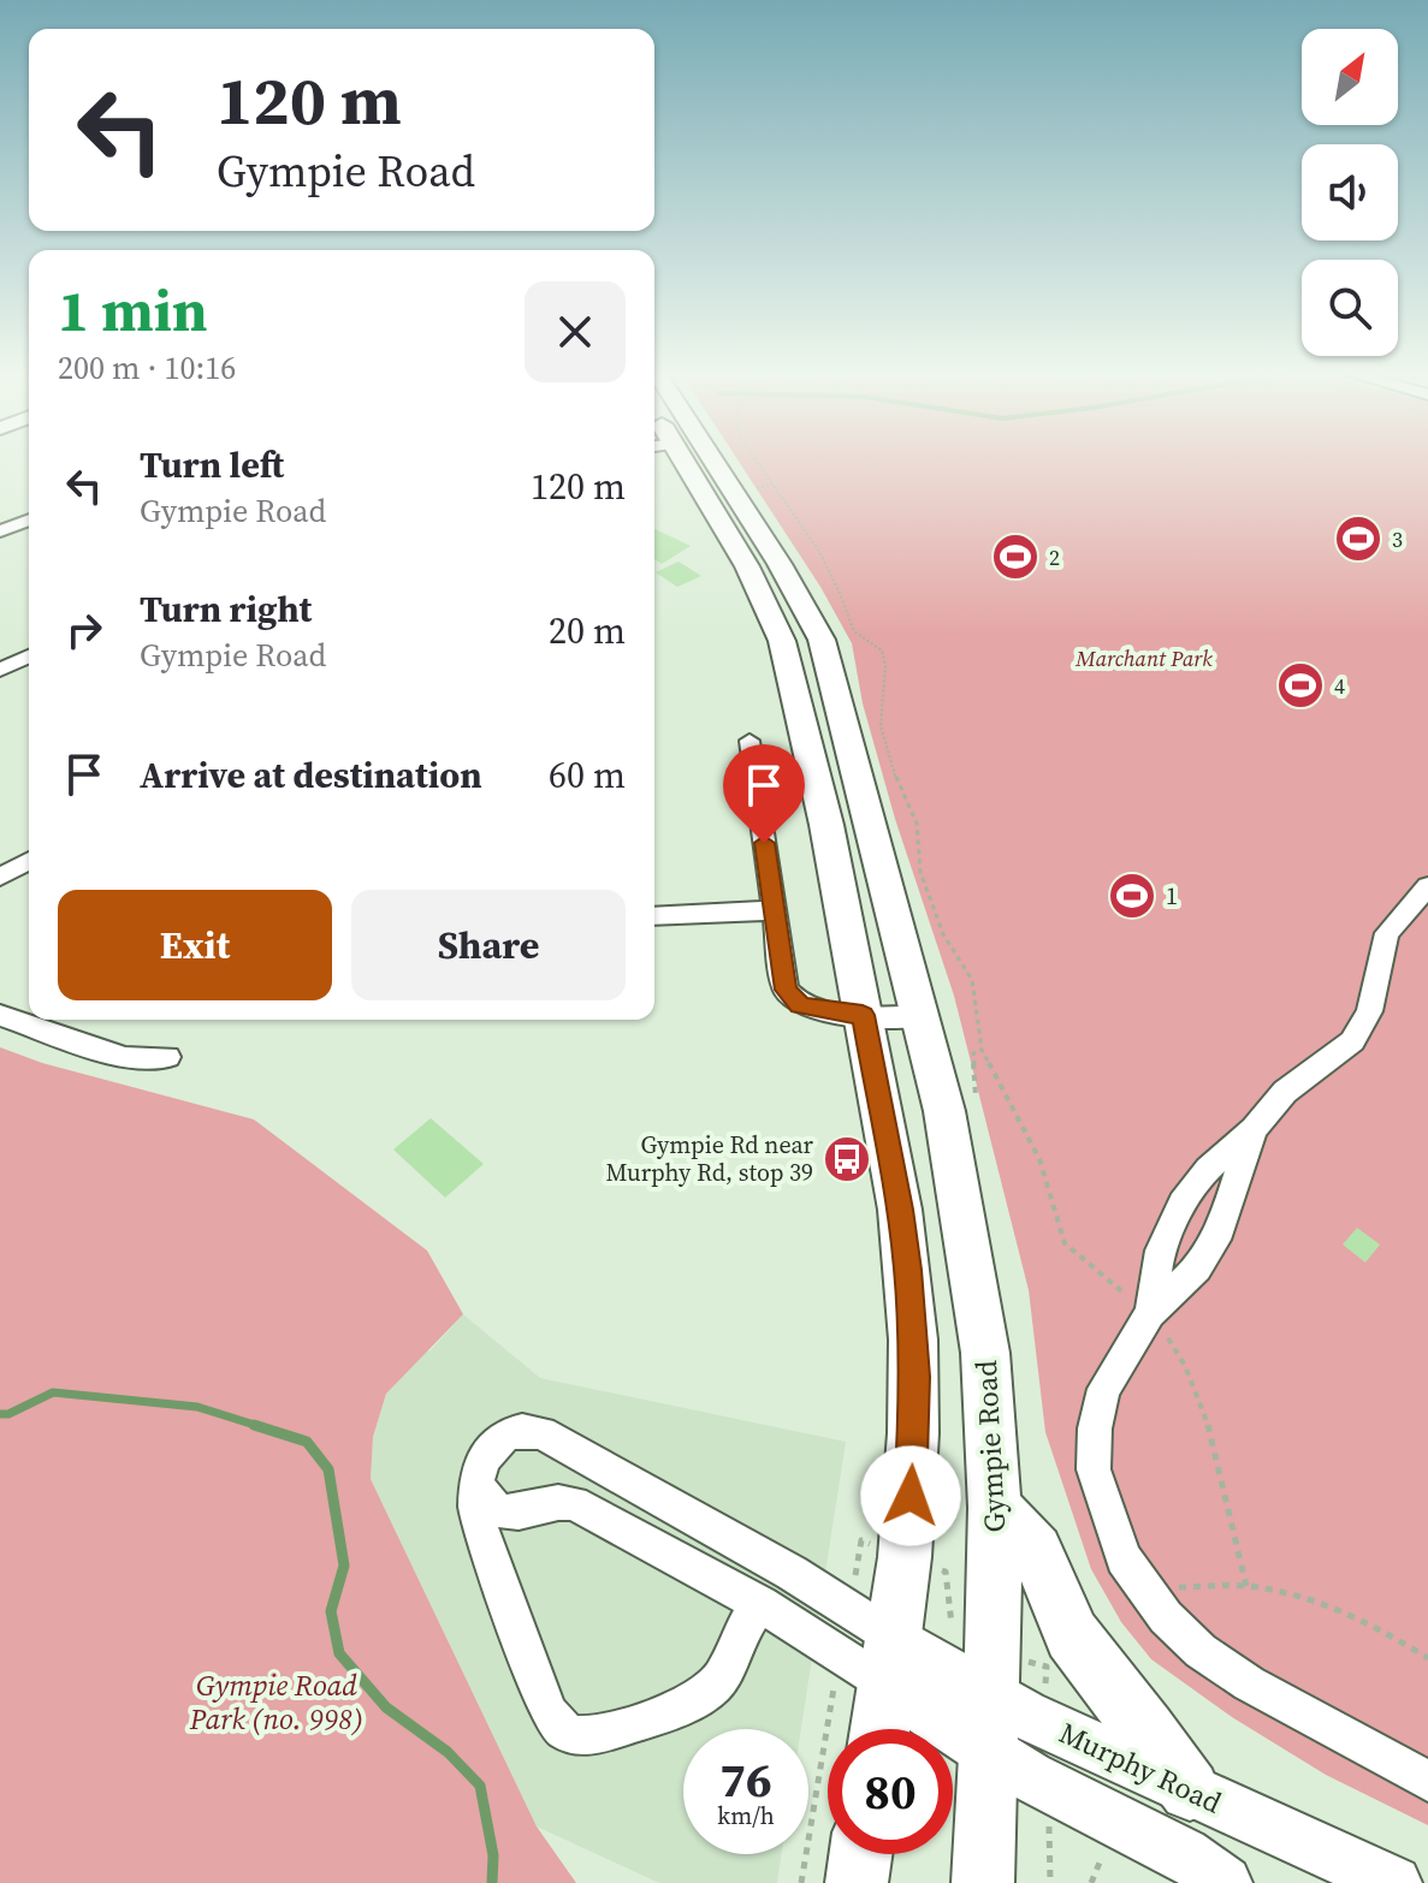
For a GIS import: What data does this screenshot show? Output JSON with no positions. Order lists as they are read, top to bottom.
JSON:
{
  "streets": {
    "highway": ["Gympie Road"],
    "main road": ["Murphy Road"]
  },
  "crossings": [
    ["Gympie Road", "Murphy Road"]
  ],
  "parks": ["Marchant Park", "Gympie Road Park (no. 998)"],
  "places": {
    "sports": [
      "3",
      "2",
      "4",
      "1"
    ],
    "bus stop": ["Gympie Rd near Murphy Rd, stop 39"]
  },
  "north": "top right",
  "page": {
    "turn": ["120 m", "Gympie Road"],
    "heading": ["1 min", "200 m · 10:16"],
    "list": [
      {
        "name": "Turn left",
        "note": "Gympie Road",
        "value": "120 m"
      },
      {
        "name": "Turn right",
        "note": "Gympie Road",
        "value": "20 m"
      },
      {
        "name": "Arrive at destination",
        "value": "60 m"
      }
    ],
    "buttons": ["Exit", "Share"],
    "speed": "76 km/h",
    "limit": "80"
  }
}
